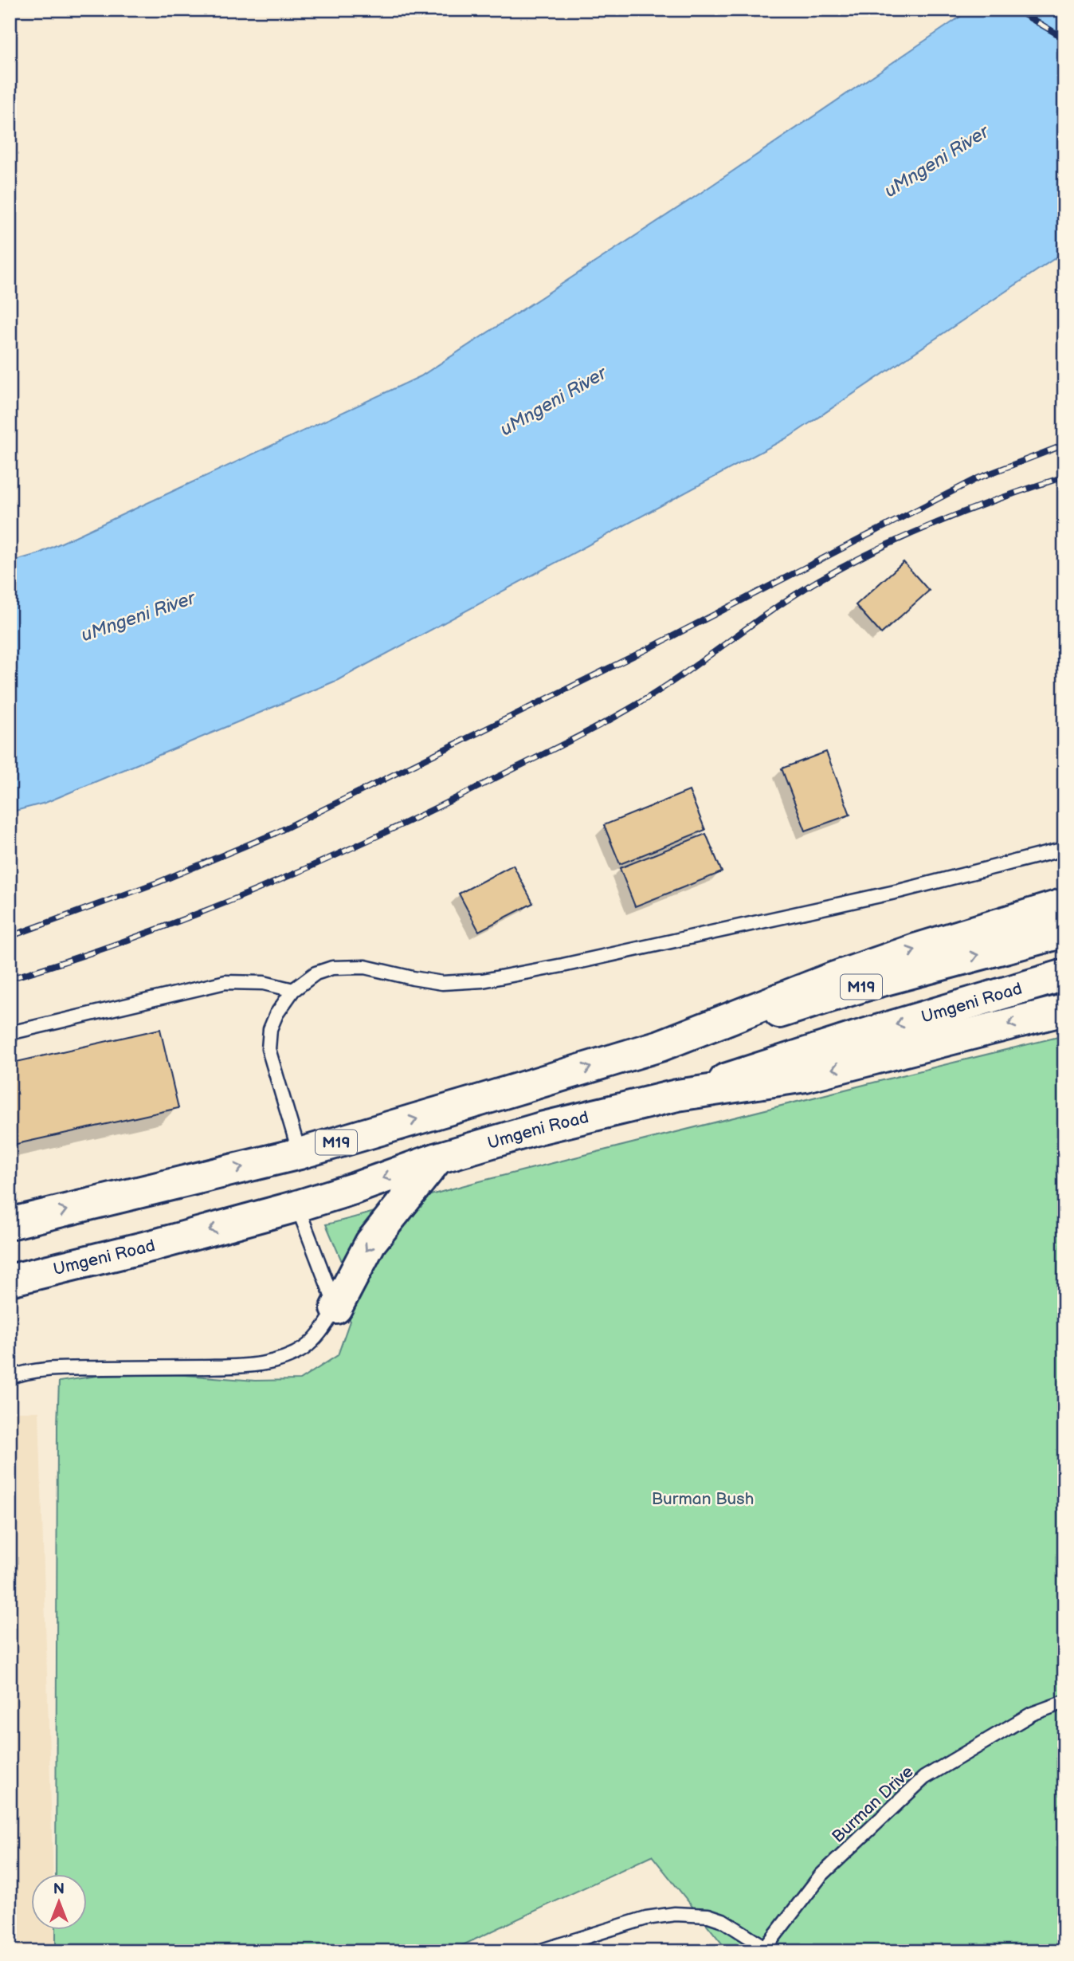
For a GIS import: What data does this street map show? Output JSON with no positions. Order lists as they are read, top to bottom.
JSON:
{
  "streets": {
    "main road": ["M19", "Umgeni Road"],
    "lane": ["Burman Drive"]
  },
  "water": ["uMngeni River"],
  "parks": ["Burman Bush"],
  "north": "top"
}
